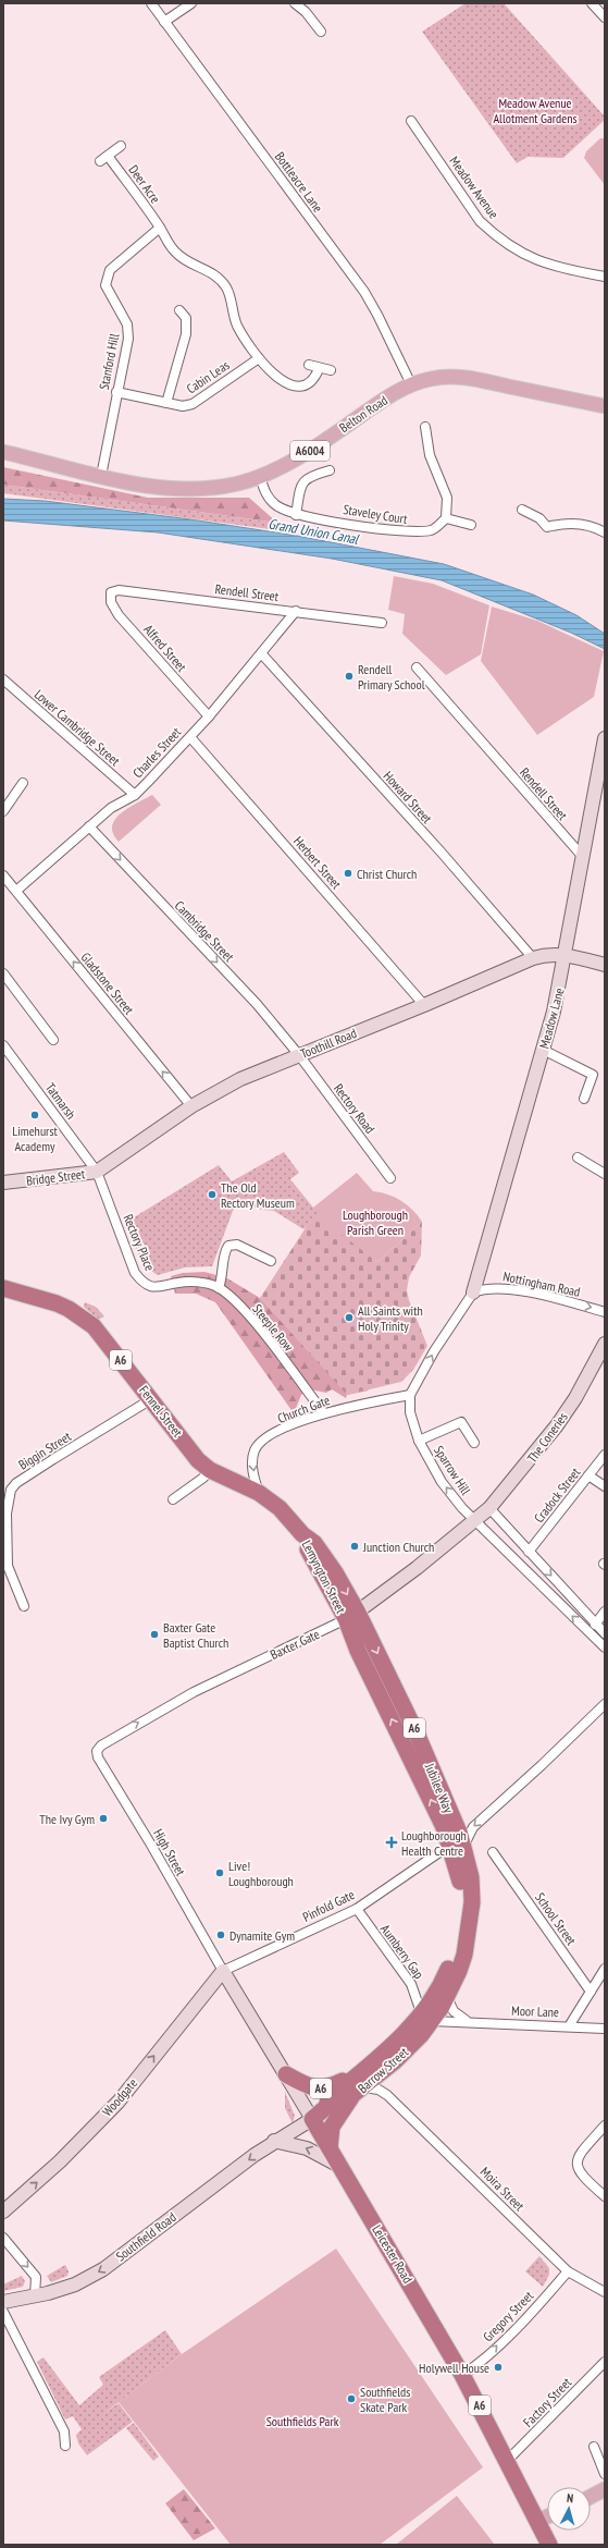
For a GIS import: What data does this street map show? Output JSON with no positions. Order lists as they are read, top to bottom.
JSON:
{
  "streets": {
    "highway": [
      "A6",
      "Fennel Street",
      "Lemyngton Street",
      "Jubilee Way",
      "Barrow Street",
      "Leicester Road"
    ],
    "main road": [
      "Belton Road",
      "A6004",
      "Meadow Lane",
      "Toothill Road",
      "Bridge Street",
      "The Coneries",
      "Baxter Gate",
      "Woodgate",
      "Southfield Road"
    ],
    "street": [
      "Bottleacre Lane",
      "Deer Acre",
      "Meadow Avenue",
      "Stanford Hill",
      "Cabin Leas",
      "Staveley Court",
      "Rendell Street",
      "Alfred Street",
      "Lower Cambridge Street",
      "Charles Street",
      "Howard Street",
      "Herbert Street",
      "Cambridge Street",
      "Gladstone Street",
      "Tatmarsh",
      "Rectory Road",
      "Rectory Place",
      "Nottingham Road",
      "Steeple Row",
      "Church Gate",
      "Biggin Street",
      "Sparrow Hill",
      "Cradock Street",
      "High Street",
      "Pinfold Gate",
      "School Street",
      "Aumberry Gap",
      "Moor Lane",
      "Moira Street",
      "Gregory Street",
      "Factory Street"
    ]
  },
  "crossings": [
    ["Bottleacre Lane", "Belton Road"],
    ["Deer Acre", "Stanford Hill"],
    ["Deer Acre", "Cabin Leas"],
    ["Stanford Hill", "Cabin Leas"],
    ["Stanford Hill", "Belton Road"],
    ["Belton Road", "Staveley Court"],
    ["Rendell Street", "Alfred Street"],
    ["Rendell Street", "Charles Street"],
    ["Rendell Street", "Meadow Lane"],
    ["Alfred Street", "Charles Street"],
    ["Lower Cambridge Street", "Charles Street"],
    ["Charles Street", "Howard Street"],
    ["Charles Street", "Herbert Street"],
    ["Charles Street", "Cambridge Street"],
    ["Charles Street", "Gladstone Street"],
    ["Howard Street", "Toothill Road"],
    ["Herbert Street", "Toothill Road"],
    ["Cambridge Street", "Toothill Road"],
    ["Cambridge Street", "Rectory Road"],
    ["Gladstone Street", "Toothill Road"],
    ["Meadow Lane", "Toothill Road"],
    ["Meadow Lane", "Nottingham Road"],
    ["Toothill Road", "Tatmarsh"],
    ["Toothill Road", "Rectory Road"],
    ["Toothill Road", "Bridge Street"],
    ["Toothill Road", "Rectory Place"],
    ["Tatmarsh", "Bridge Street"],
    ["Tatmarsh", "Rectory Place"],
    ["Bridge Street", "Rectory Place"],
    ["Rectory Place", "Steeple Row"],
    ["Steeple Row", "Church Gate"],
    ["A6", "Barrow Street"],
    ["A6", "Moira Street"],
    ["A6", "Leicester Road"],
    ["Church Gate", "Sparrow Hill"],
    ["Church Gate", "Lemyngton Street"],
    ["Fennel Street", "Biggin Street"],
    ["Fennel Street", "Lemyngton Street"],
    ["The Coneries", "Sparrow Hill"],
    ["The Coneries", "Baxter Gate"],
    ["Sparrow Hill", "Baxter Gate"],
    ["Lemyngton Street", "Baxter Gate"],
    ["Lemyngton Street", "Jubilee Way"],
    ["Baxter Gate", "Jubilee Way"],
    ["Baxter Gate", "High Street"],
    ["Jubilee Way", "Aumberry Gap"],
    ["Jubilee Way", "Moor Lane"],
    ["Jubilee Way", "Barrow Street"],
    ["High Street", "Pinfold Gate"],
    ["High Street", "Woodgate"],
    ["High Street", "Leicester Road"],
    ["Pinfold Gate", "Aumberry Gap"],
    ["Pinfold Gate", "Woodgate"],
    ["Pinfold Gate", "Leicester Road"],
    ["Aumberry Gap", "Moor Lane"],
    ["Aumberry Gap", "Barrow Street"],
    ["Moor Lane", "Barrow Street"],
    ["Barrow Street", "Moira Street"],
    ["Barrow Street", "Southfield Road"],
    ["Barrow Street", "Leicester Road"],
    ["Woodgate", "Leicester Road"],
    ["Moira Street", "Gregory Street"],
    ["Southfield Road", "Leicester Road"],
    ["Leicester Road", "Gregory Street"],
    ["Leicester Road", "Factory Street"]
  ],
  "one_way": [
    "Cambridge Street",
    "Gladstone Street",
    "Nottingham Road",
    "Baxter Gate",
    "Woodgate",
    "Southfield Road",
    "Gregory Street"
  ],
  "water": ["Grand Union Canal"],
  "parks": ["Meadow Avenue Allotment Gardens", "Loughborough Parish Green", "Southfields Park"],
  "places": {
    "other": [
      "Rendell Primary School",
      "Christ Church",
      "Limehurst Academy",
      "The Old Rectory Museum",
      "All Saints with Holy Trinity",
      "Junction Church",
      "Baxter Gate Baptist Church",
      "The Ivy Gym",
      "Live! Loughborough",
      "Dynamite Gym",
      "Holywell House",
      "Southfields Skate Park"
    ],
    "health": ["Loughborough Health Centre"]
  },
  "north": "top"
}
